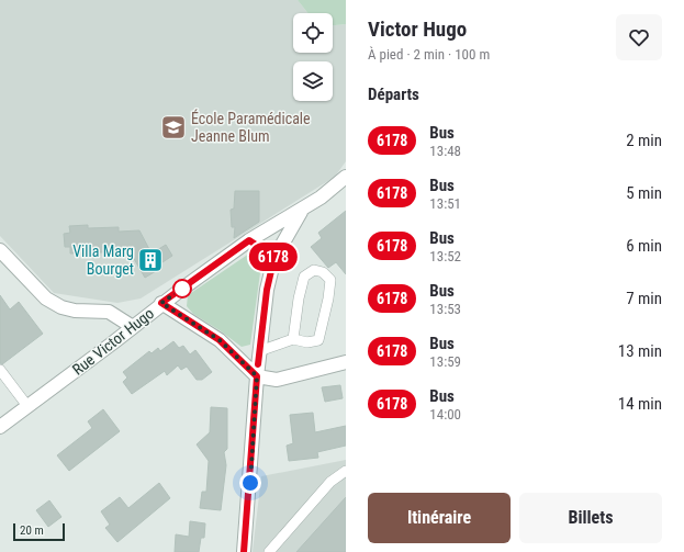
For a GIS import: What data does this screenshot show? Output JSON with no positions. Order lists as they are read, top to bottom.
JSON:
{
  "streets": {
    "street": ["Rue Victor Hugo"]
  },
  "places": {
    "school or university": ["École Paramédicale Jeanne Blum"],
    "building": ["Villa Marg Bourget"]
  },
  "lines": ["bus line 6178"],
  "scale_bar": "20 m",
  "page": {
    "on_map": "6178",
    "heading": [
      ["Victor Hugo", "À pied · 2 min · 100 m"],
      "Départs"
    ],
    "list": [
      {
        "mark": "6178",
        "name": "Bus",
        "note": "13:48",
        "value": "2 min"
      },
      {
        "mark": "6178",
        "name": "Bus",
        "note": "13:51",
        "value": "5 min"
      },
      {
        "mark": "6178",
        "name": "Bus",
        "note": "13:52",
        "value": "6 min"
      },
      {
        "mark": "6178",
        "name": "Bus",
        "note": "13:53",
        "value": "7 min"
      },
      {
        "mark": "6178",
        "name": "Bus",
        "note": "13:59",
        "value": "13 min"
      },
      {
        "mark": "6178",
        "name": "Bus",
        "note": "14:00",
        "value": "14 min"
      }
    ],
    "buttons": ["Itinéraire", "Billets"],
    "scale": "20 m"
  }
}
